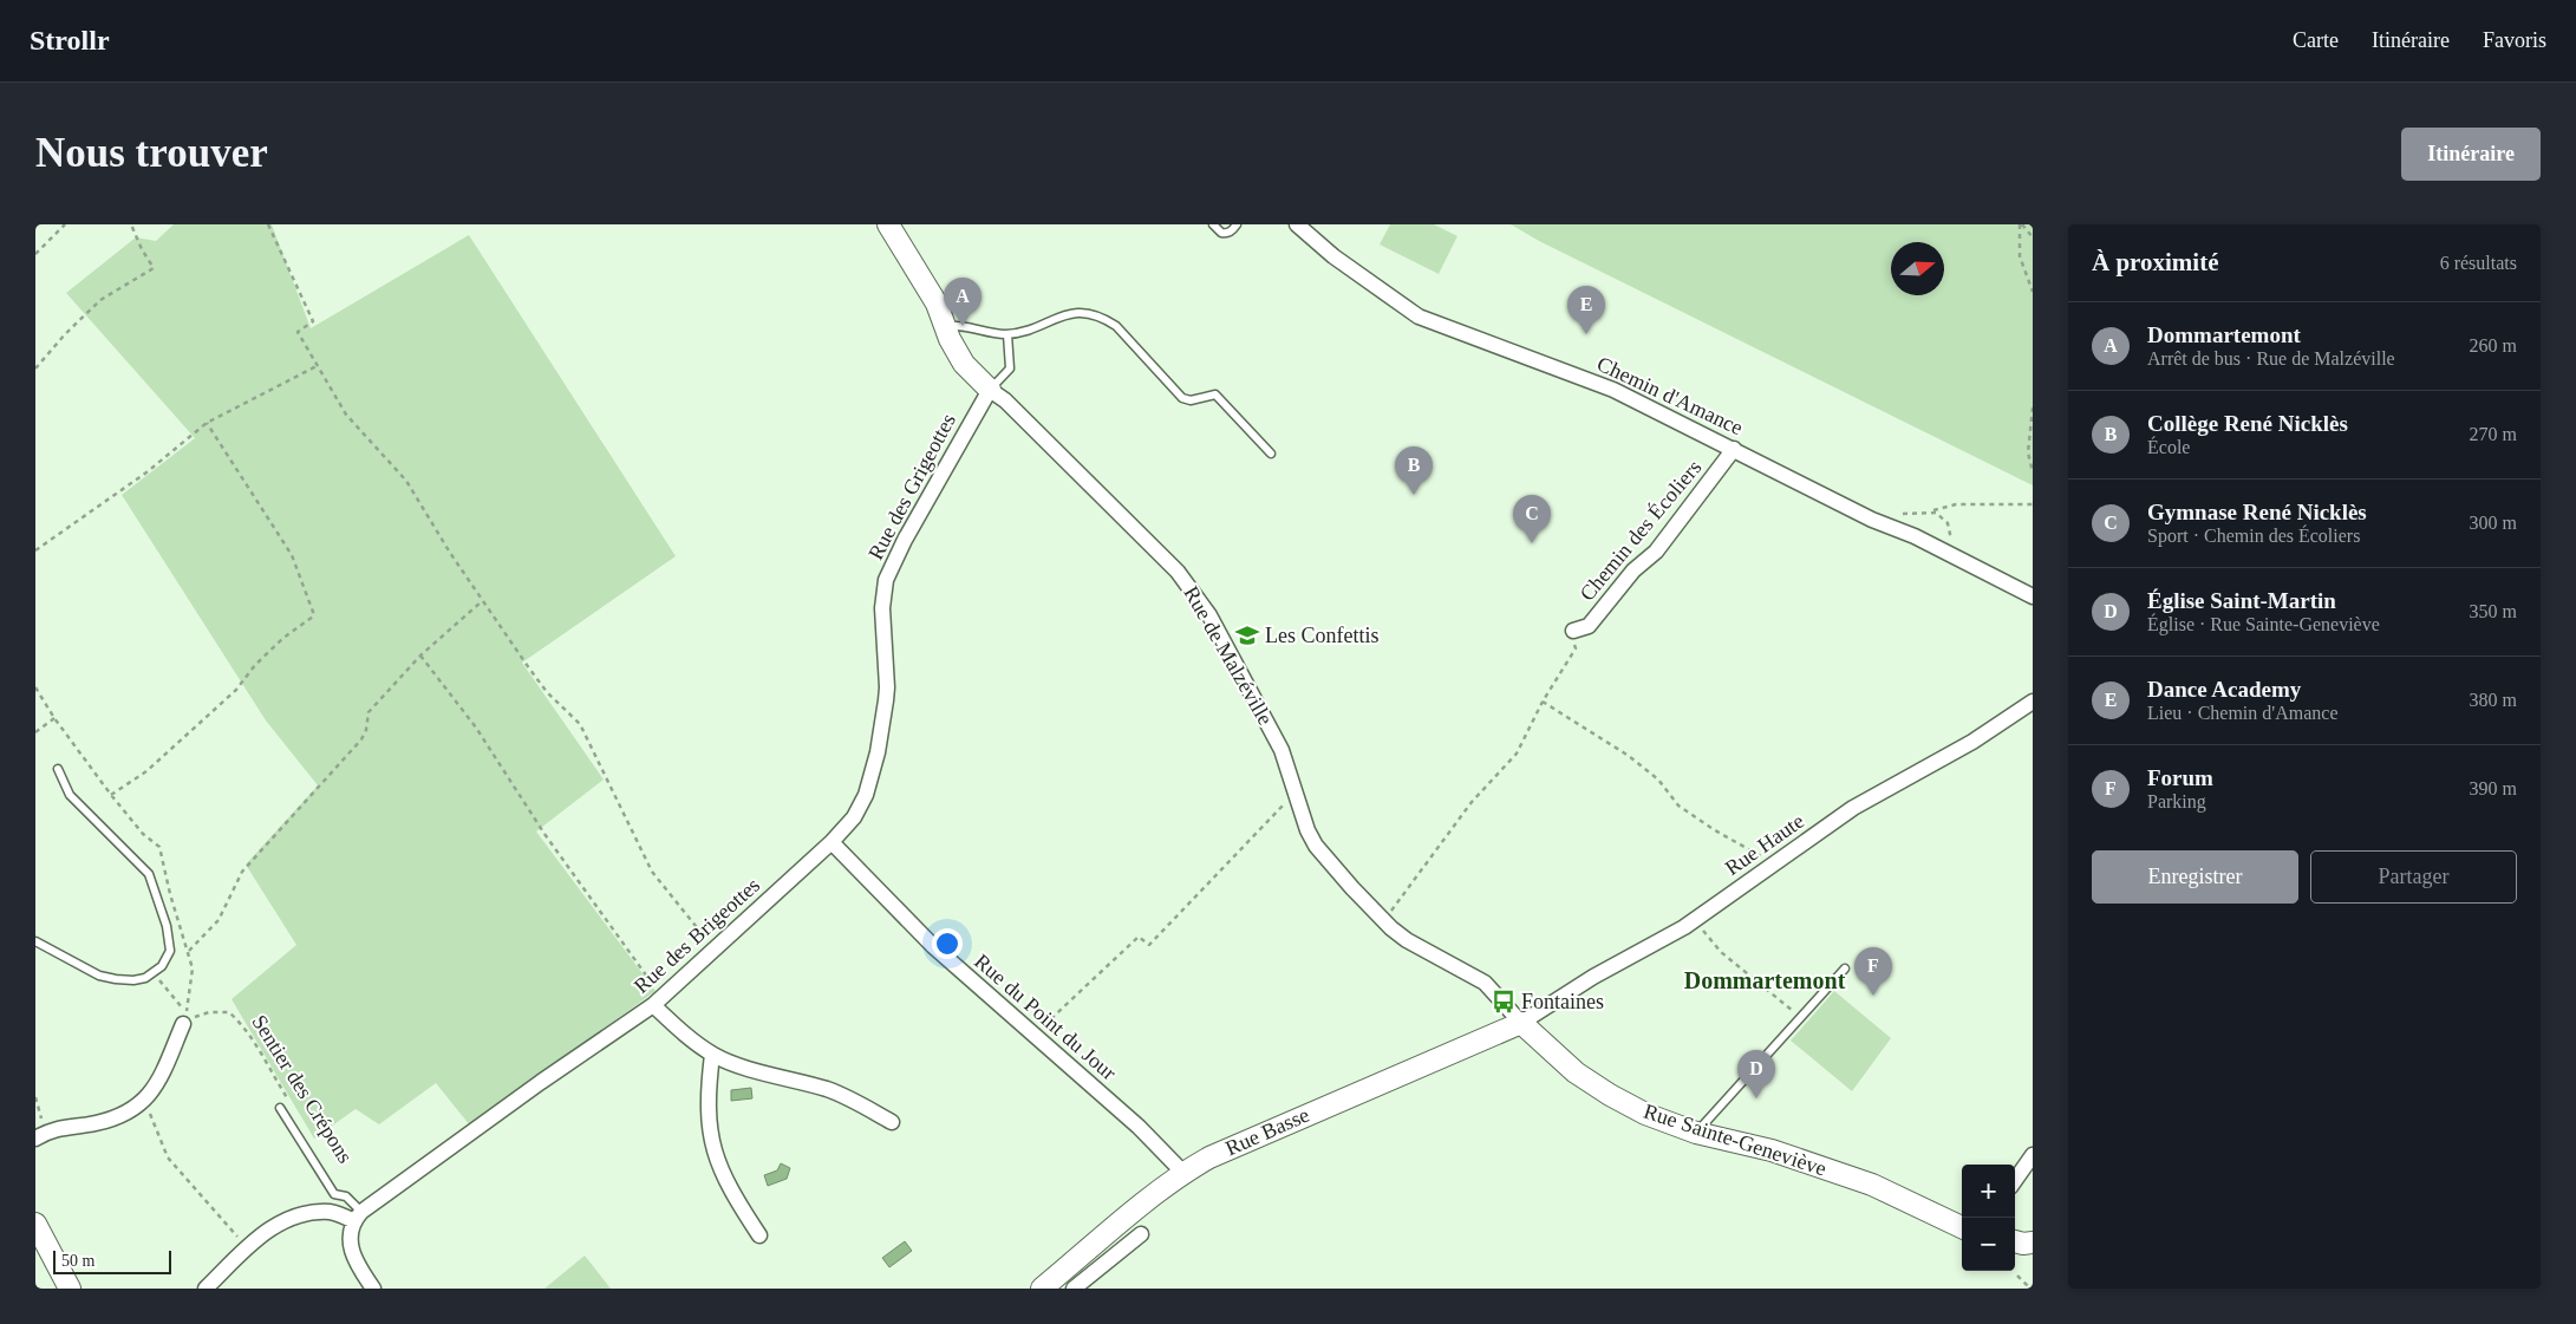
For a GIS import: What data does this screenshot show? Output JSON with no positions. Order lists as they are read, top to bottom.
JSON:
{
  "streets": {
    "street": [
      "Chemin d'Amance",
      "Rue des Grigeottes",
      "Chemin des Écoliers",
      "Rue de Malzéville",
      "Rue Haute",
      "Rue des Brigeottes",
      "Rue du Point du Jour",
      "Rue Basse",
      "Rue Sainte-Geneviève"
    ],
    "lane": ["Sentier des Crépons"]
  },
  "crossings": [
    ["Chemin d'Amance", "Chemin des Écoliers"],
    ["Rue des Grigeottes", "Rue de Malzéville"],
    ["Rue des Grigeottes", "Rue des Brigeottes"],
    ["Rue de Malzéville", "Rue Haute"],
    ["Rue de Malzéville", "Rue Basse"],
    ["Rue de Malzéville", "Rue Sainte-Geneviève"],
    ["Rue Haute", "Rue Basse"],
    ["Rue Haute", "Rue Sainte-Geneviève"],
    ["Rue des Brigeottes", "Rue du Point du Jour"],
    ["Rue des Brigeottes", "Sentier des Crépons"],
    ["Rue du Point du Jour", "Rue Basse"],
    ["Rue Basse", "Rue Sainte-Geneviève"]
  ],
  "districts": ["Dommartemont"],
  "places": {
    "school or university": ["Les Confettis"],
    "bus stop": ["Fontaines"]
  },
  "scale_bar": "50 m",
  "north": "right",
  "page": {
    "header": "Strollr",
    "nav": ["Carte", "Itinéraire", "Favoris"],
    "buttons": [
      "Itinéraire",
      ["Enregistrer", "Partager"]
    ],
    "title": "Nous trouver",
    "heading": ["À proximité", "6 résultats"],
    "pins": [
      "A",
      "E",
      "B",
      "C",
      "F",
      "D"
    ],
    "list": [
      {
        "mark": "A",
        "name": "Dommartemont",
        "note": "Arrêt de bus · Rue de Malzéville",
        "value": "260 m"
      },
      {
        "mark": "B",
        "name": "Collège René Nicklès",
        "note": "École",
        "value": "270 m"
      },
      {
        "mark": "C",
        "name": "Gymnase René Nicklès",
        "note": "Sport · Chemin des Écoliers",
        "value": "300 m"
      },
      {
        "mark": "D",
        "name": "Église Saint-Martin",
        "note": "Église · Rue Sainte-Geneviève",
        "value": "350 m"
      },
      {
        "mark": "E",
        "name": "Dance Academy",
        "note": "Lieu · Chemin d'Amance",
        "value": "380 m"
      },
      {
        "mark": "F",
        "name": "Forum",
        "note": "Parking",
        "value": "390 m"
      }
    ],
    "map_buttons": ["+", "−"],
    "scale": "50 m"
  }
}
